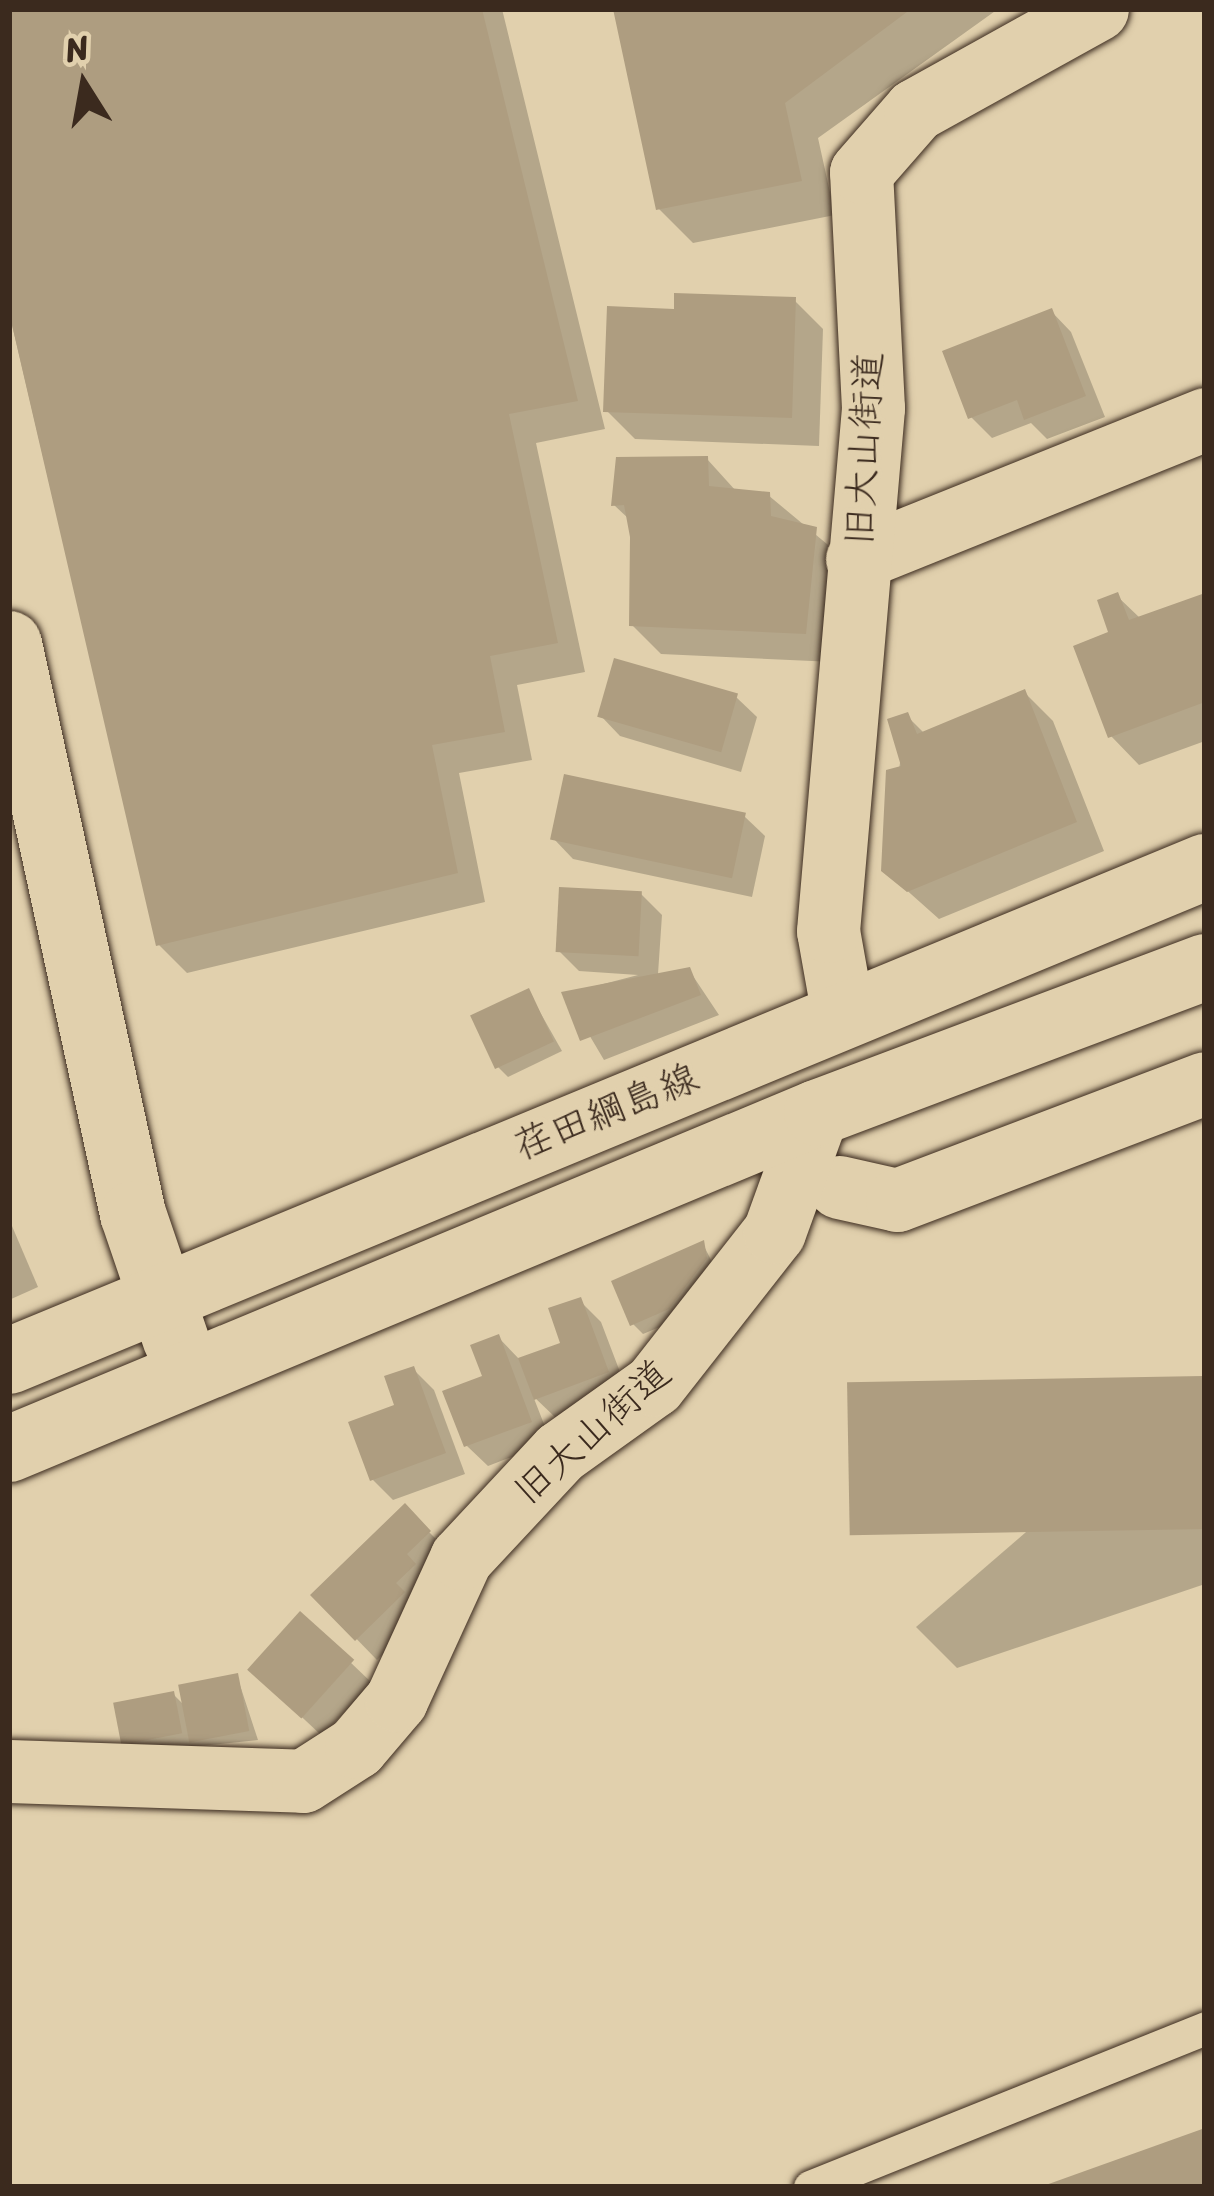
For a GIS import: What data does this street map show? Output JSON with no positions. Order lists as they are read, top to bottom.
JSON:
{
  "streets": {
    "main road": ["荏田綱島線"],
    "street": ["旧大山街道"]
  },
  "crossings": [
    ["旧大山街道", "荏田綱島線"]
  ],
  "north": "top"
}
